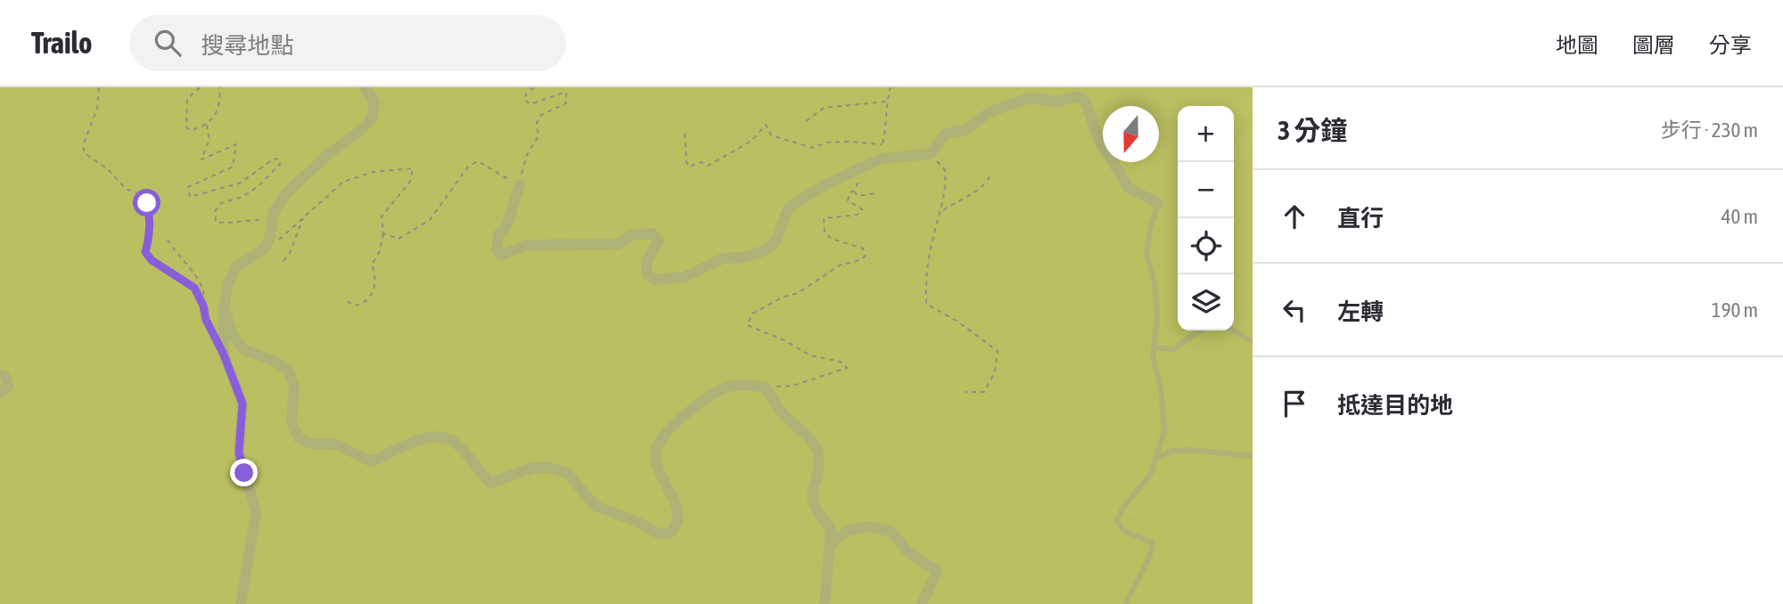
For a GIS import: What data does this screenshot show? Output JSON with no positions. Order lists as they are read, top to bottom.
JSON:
{
  "north": "bottom",
  "page": {
    "header": "Trailo",
    "search": "搜尋地點",
    "nav": ["地圖", "圖層", "分享"],
    "heading": ["3 分鐘", "步行 · 230 m"],
    "map_buttons": ["+", "−"],
    "list": [
      ["直行", "40 m"],
      ["左轉", "190 m"],
      "抵達目的地"
    ]
  }
}
